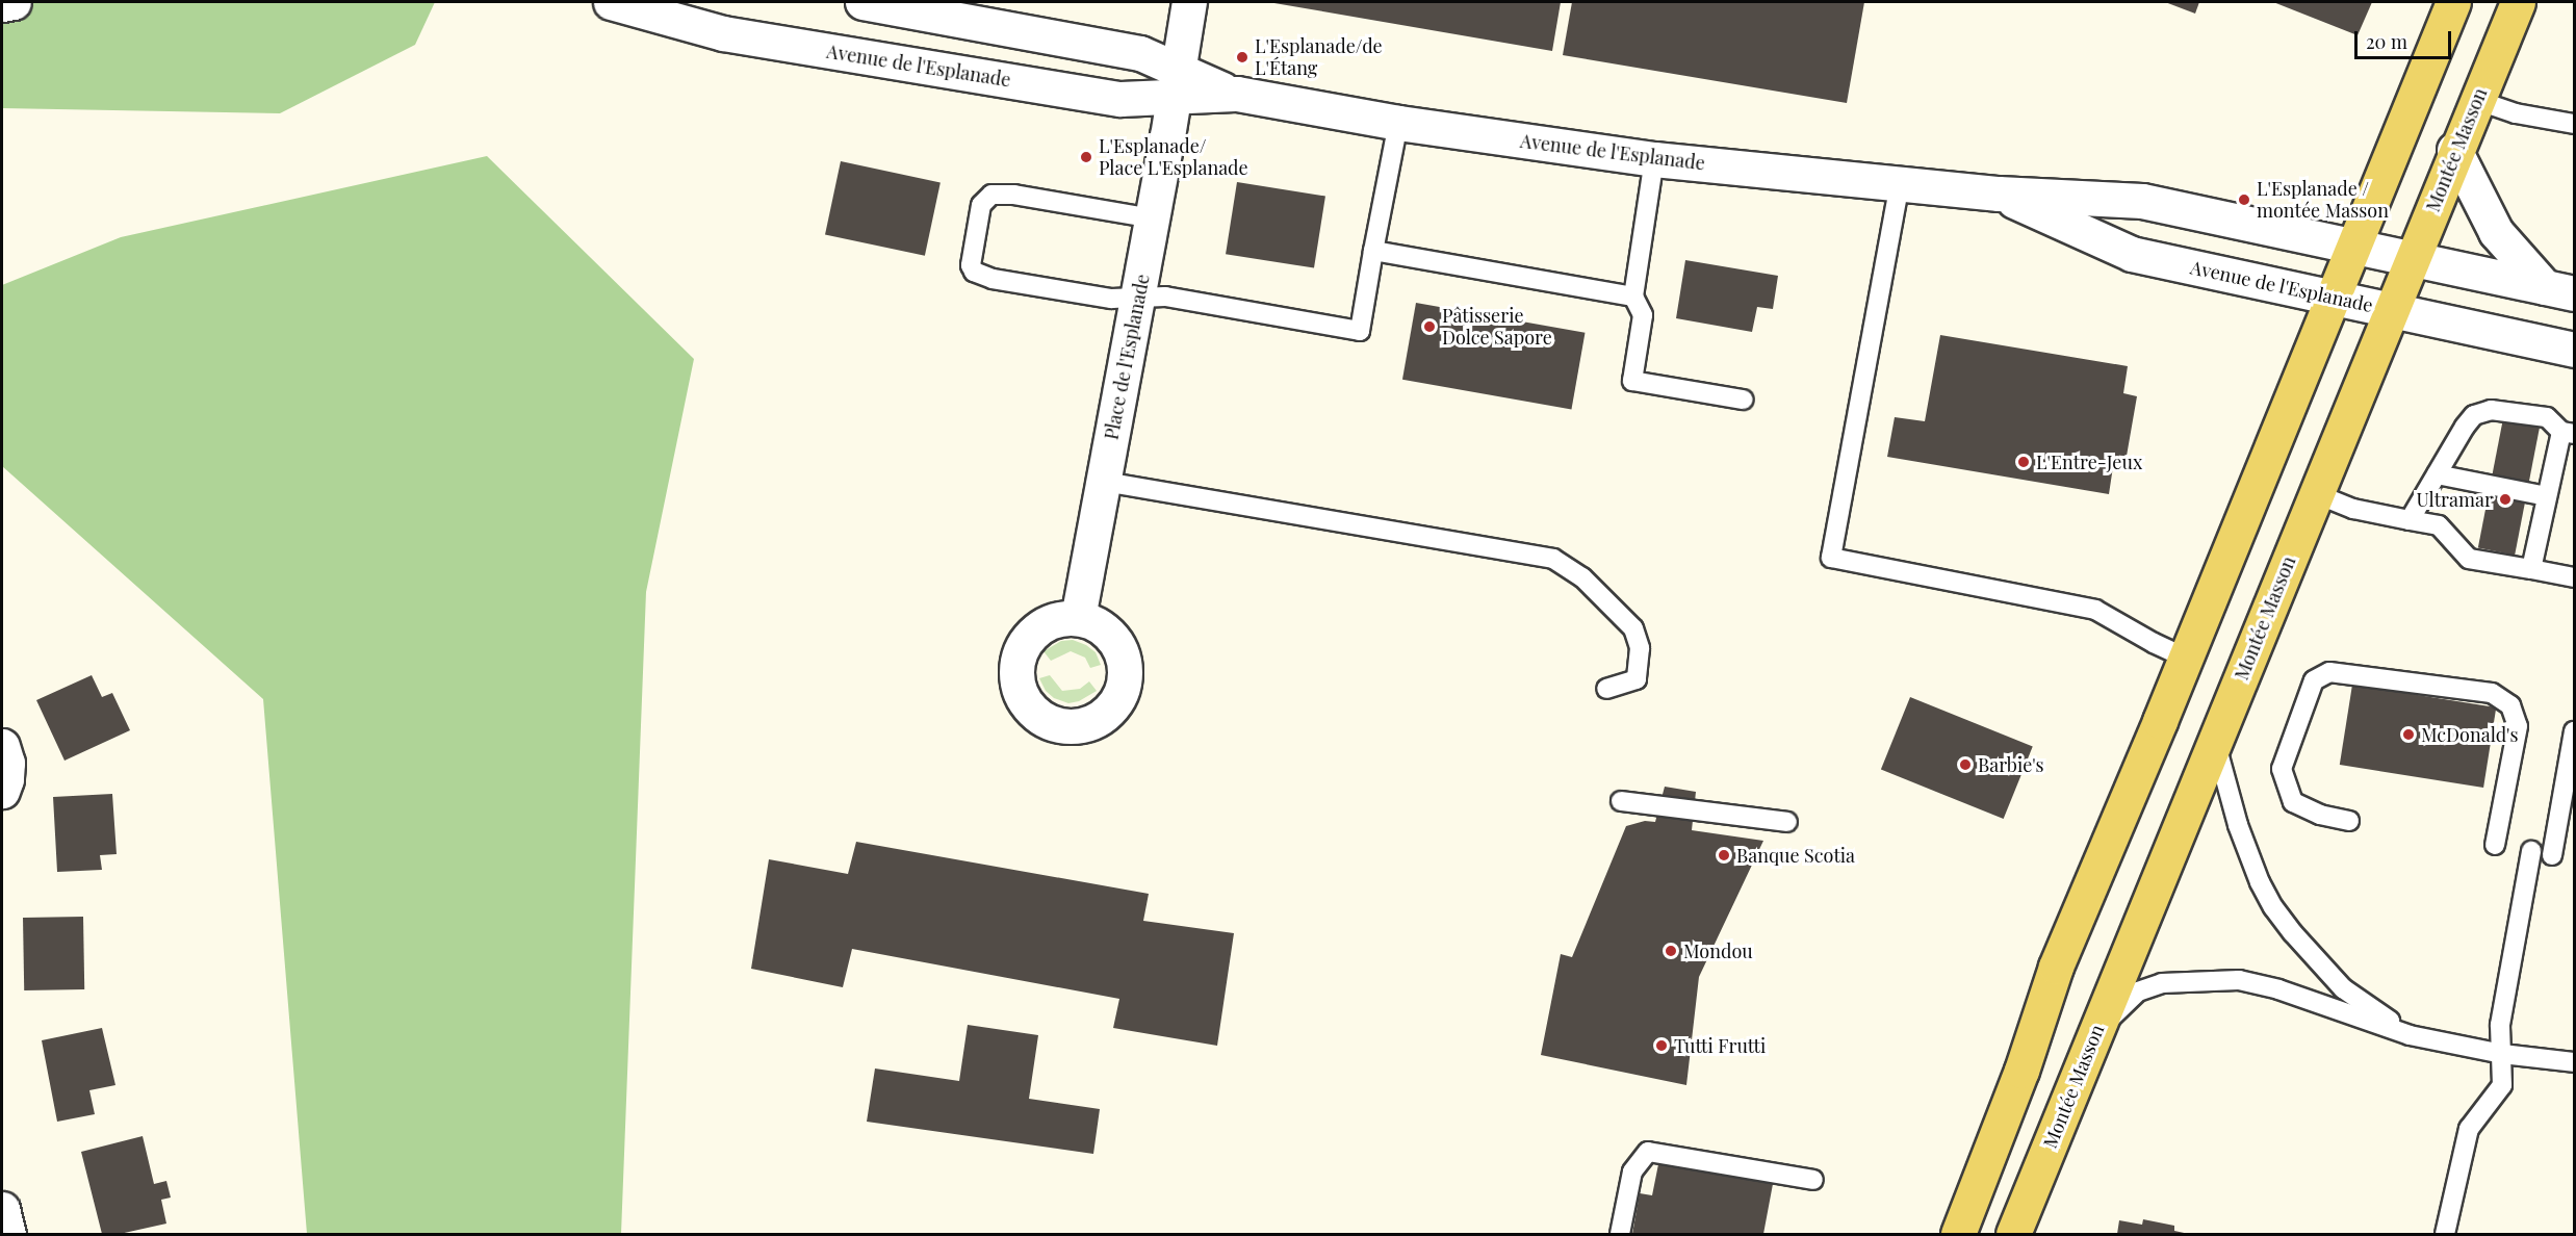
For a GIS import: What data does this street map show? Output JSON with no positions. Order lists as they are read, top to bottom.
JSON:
{
  "streets": {
    "main road": ["Montée Masson"],
    "street": ["Avenue de l'Esplanade", "Place de l'Esplanade"]
  },
  "crossings": [
    ["Avenue de l'Esplanade", "Montée Masson"],
    ["Avenue de l'Esplanade", "Place de l'Esplanade"]
  ],
  "places": [
    "L'Esplanade/de L'Étang",
    "L'Esplanade/ Place L'Esplanade",
    "L'Esplanade / montée Masson",
    "Pâtisserie Dolce Sapore",
    "L'Entre-Jeux",
    "Ultramar",
    "McDonald's",
    "Barbie's",
    "Banque Scotia",
    "Mondou",
    "Tutti Frutti"
  ],
  "scale_bar": "20 m"
}
